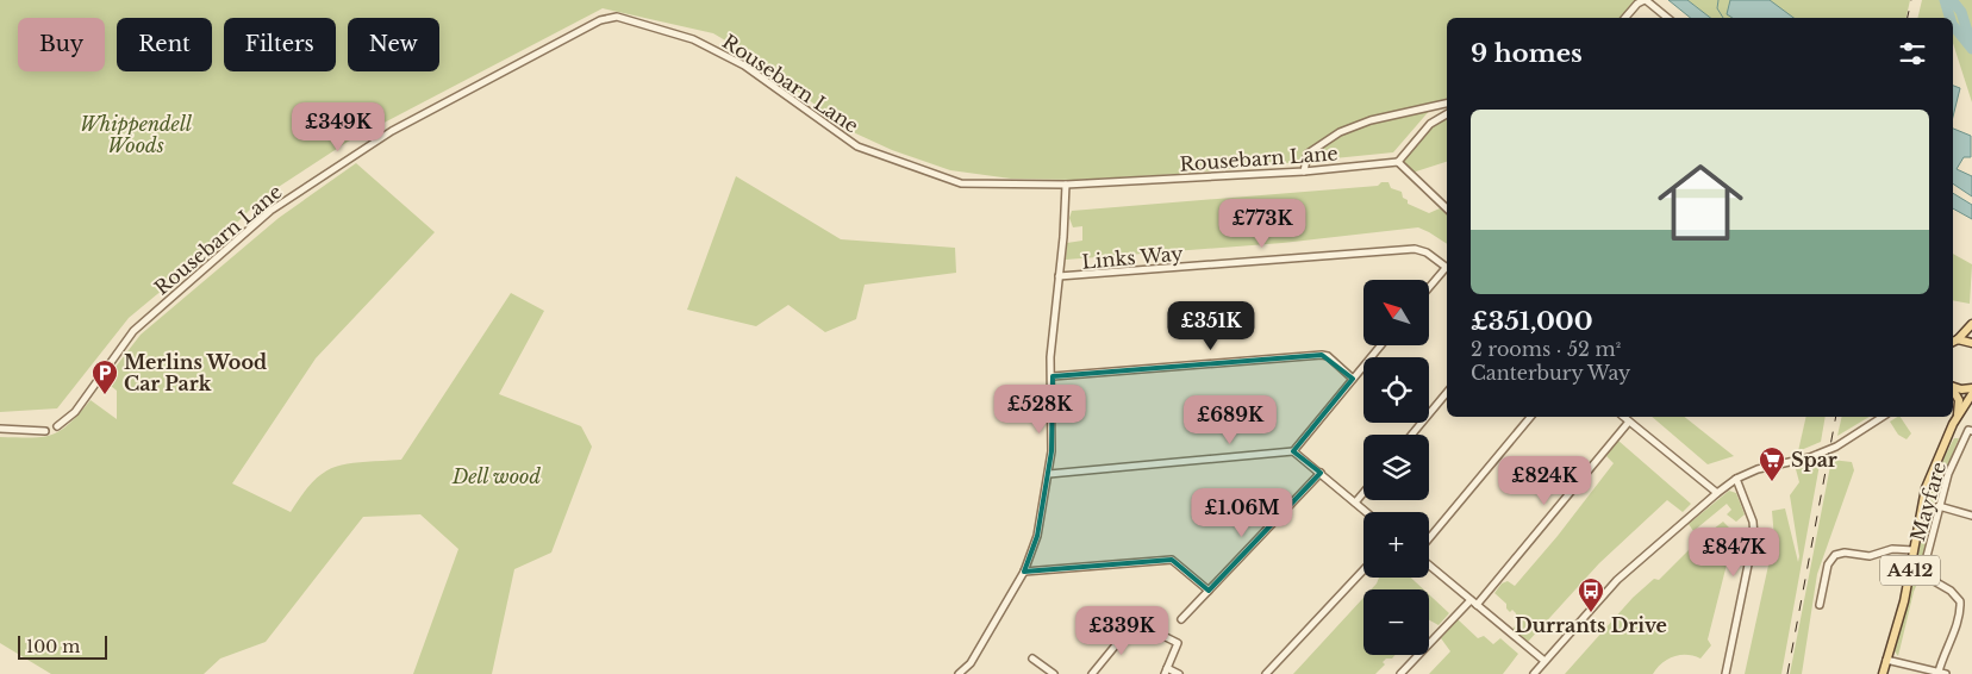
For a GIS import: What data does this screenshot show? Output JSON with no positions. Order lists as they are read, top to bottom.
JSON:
{
  "streets": {
    "main road": ["A412"],
    "street": ["Rousebarn Lane", "Links Way", "Mayfare"]
  },
  "parks": ["Whippendell Woods", "Dell wood"],
  "places": {
    "parking": ["Merlins Wood Car Park"],
    "supermarket": ["Spar"],
    "bus stop": ["Durrants Drive"]
  },
  "scale_bar": "100 m",
  "north": "top left",
  "page": {
    "chip": [
      "Buy",
      "Rent",
      "Filters",
      "New"
    ],
    "heading": "9 homes",
    "list": [
      {
        "name": "£351,000",
        "note": "2 rooms · 52 m² · Canterbury Way"
      }
    ],
    "price": [
      "£349K",
      "£773K",
      "£351K",
      "£528K",
      "£689K",
      "£824K",
      "£1.06M",
      "£847K",
      "£339K"
    ],
    "map_buttons": ["+", "−"],
    "scale": "100 m"
  }
}
